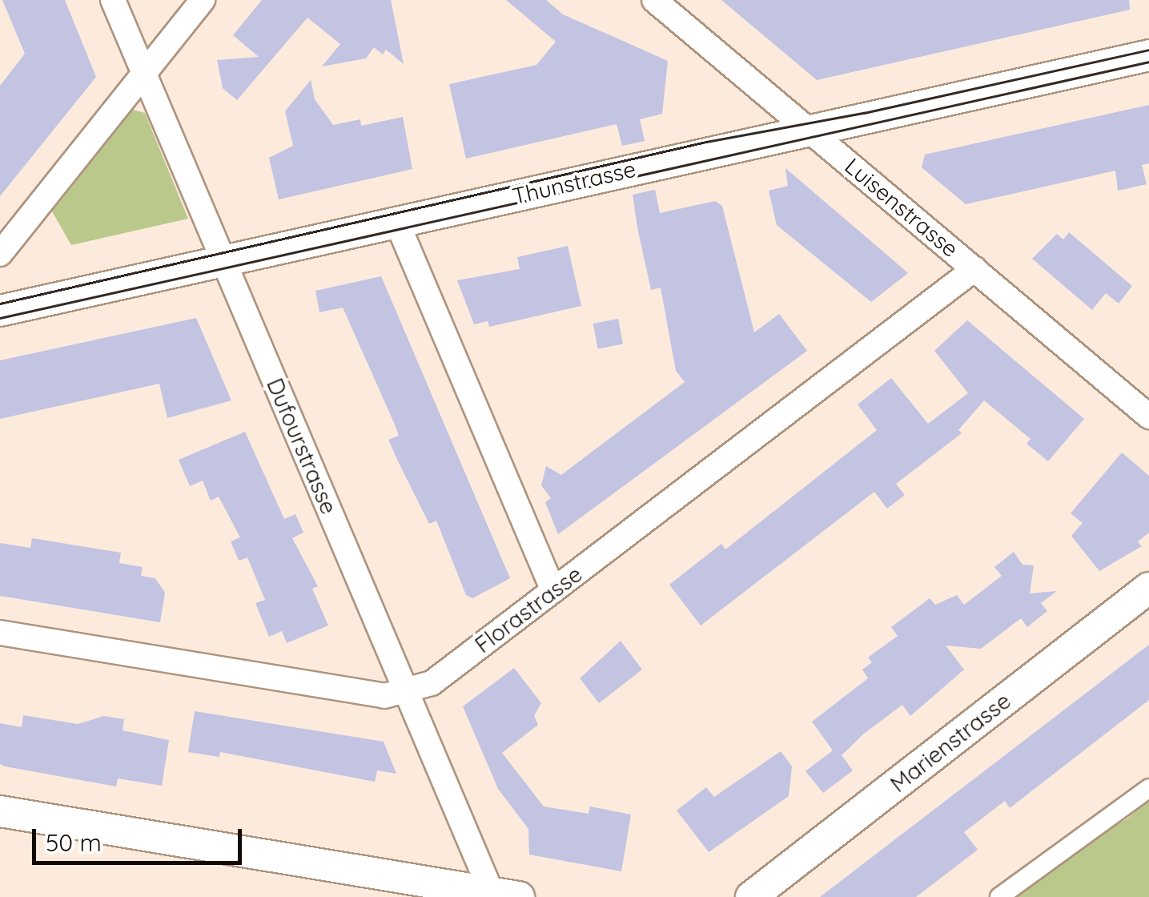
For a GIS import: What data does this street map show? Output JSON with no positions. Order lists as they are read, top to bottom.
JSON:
{
  "streets": {
    "street": [
      "Thunstrasse",
      "Luisenstrasse",
      "Dufourstrasse",
      "Florastrasse",
      "Marienstrasse"
    ]
  },
  "crossings": [
    ["Thunstrasse", "Luisenstrasse"],
    ["Thunstrasse", "Dufourstrasse"],
    ["Luisenstrasse", "Florastrasse"],
    ["Dufourstrasse", "Florastrasse"]
  ],
  "scale_bar": "50 m"
}
